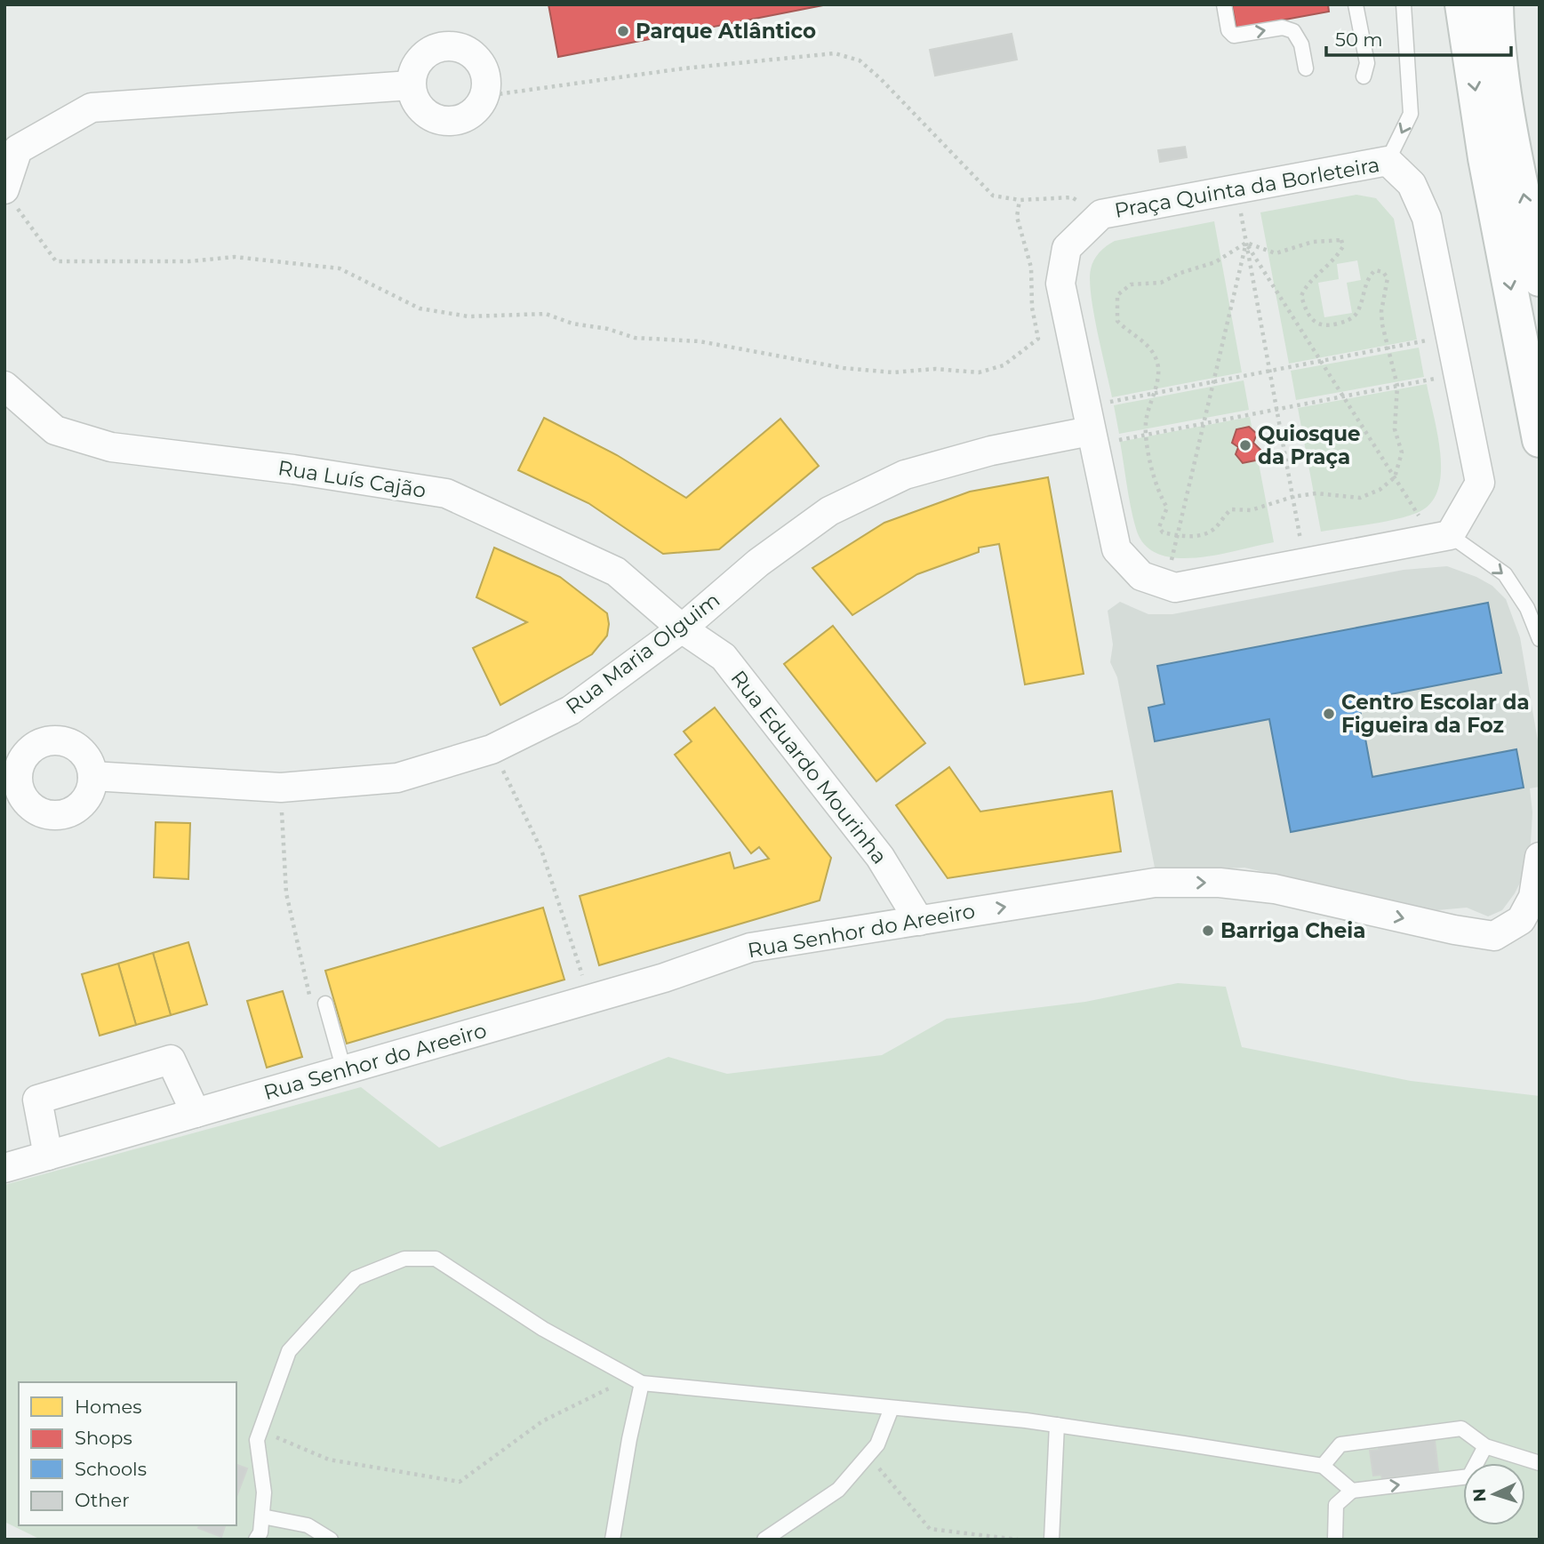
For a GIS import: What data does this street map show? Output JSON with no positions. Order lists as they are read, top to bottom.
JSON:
{
  "streets": {
    "street": [
      "Praça Quinta da Borleteira",
      "Rua Luís Cajão",
      "Rua Maria Olguim",
      "Rua Eduardo Mourinha",
      "Rua Senhor do Areeiro"
    ]
  },
  "crossings": [
    ["Praça Quinta da Borleteira", "Rua Maria Olguim"],
    ["Rua Luís Cajão", "Rua Maria Olguim"],
    ["Rua Luís Cajão", "Rua Eduardo Mourinha"],
    ["Rua Maria Olguim", "Rua Eduardo Mourinha"],
    ["Rua Eduardo Mourinha", "Rua Senhor do Areeiro"]
  ],
  "one_way": ["Rua Senhor do Areeiro"],
  "places": [
    "Parque Atlântico",
    "Quiosque da Praça",
    "Centro Escolar da Figueira da Foz",
    "Barriga Cheia"
  ],
  "legend": [
    "Homes",
    "Shops",
    "Schools",
    "Other"
  ],
  "scale_bar": "50 m",
  "north": "left"
}
